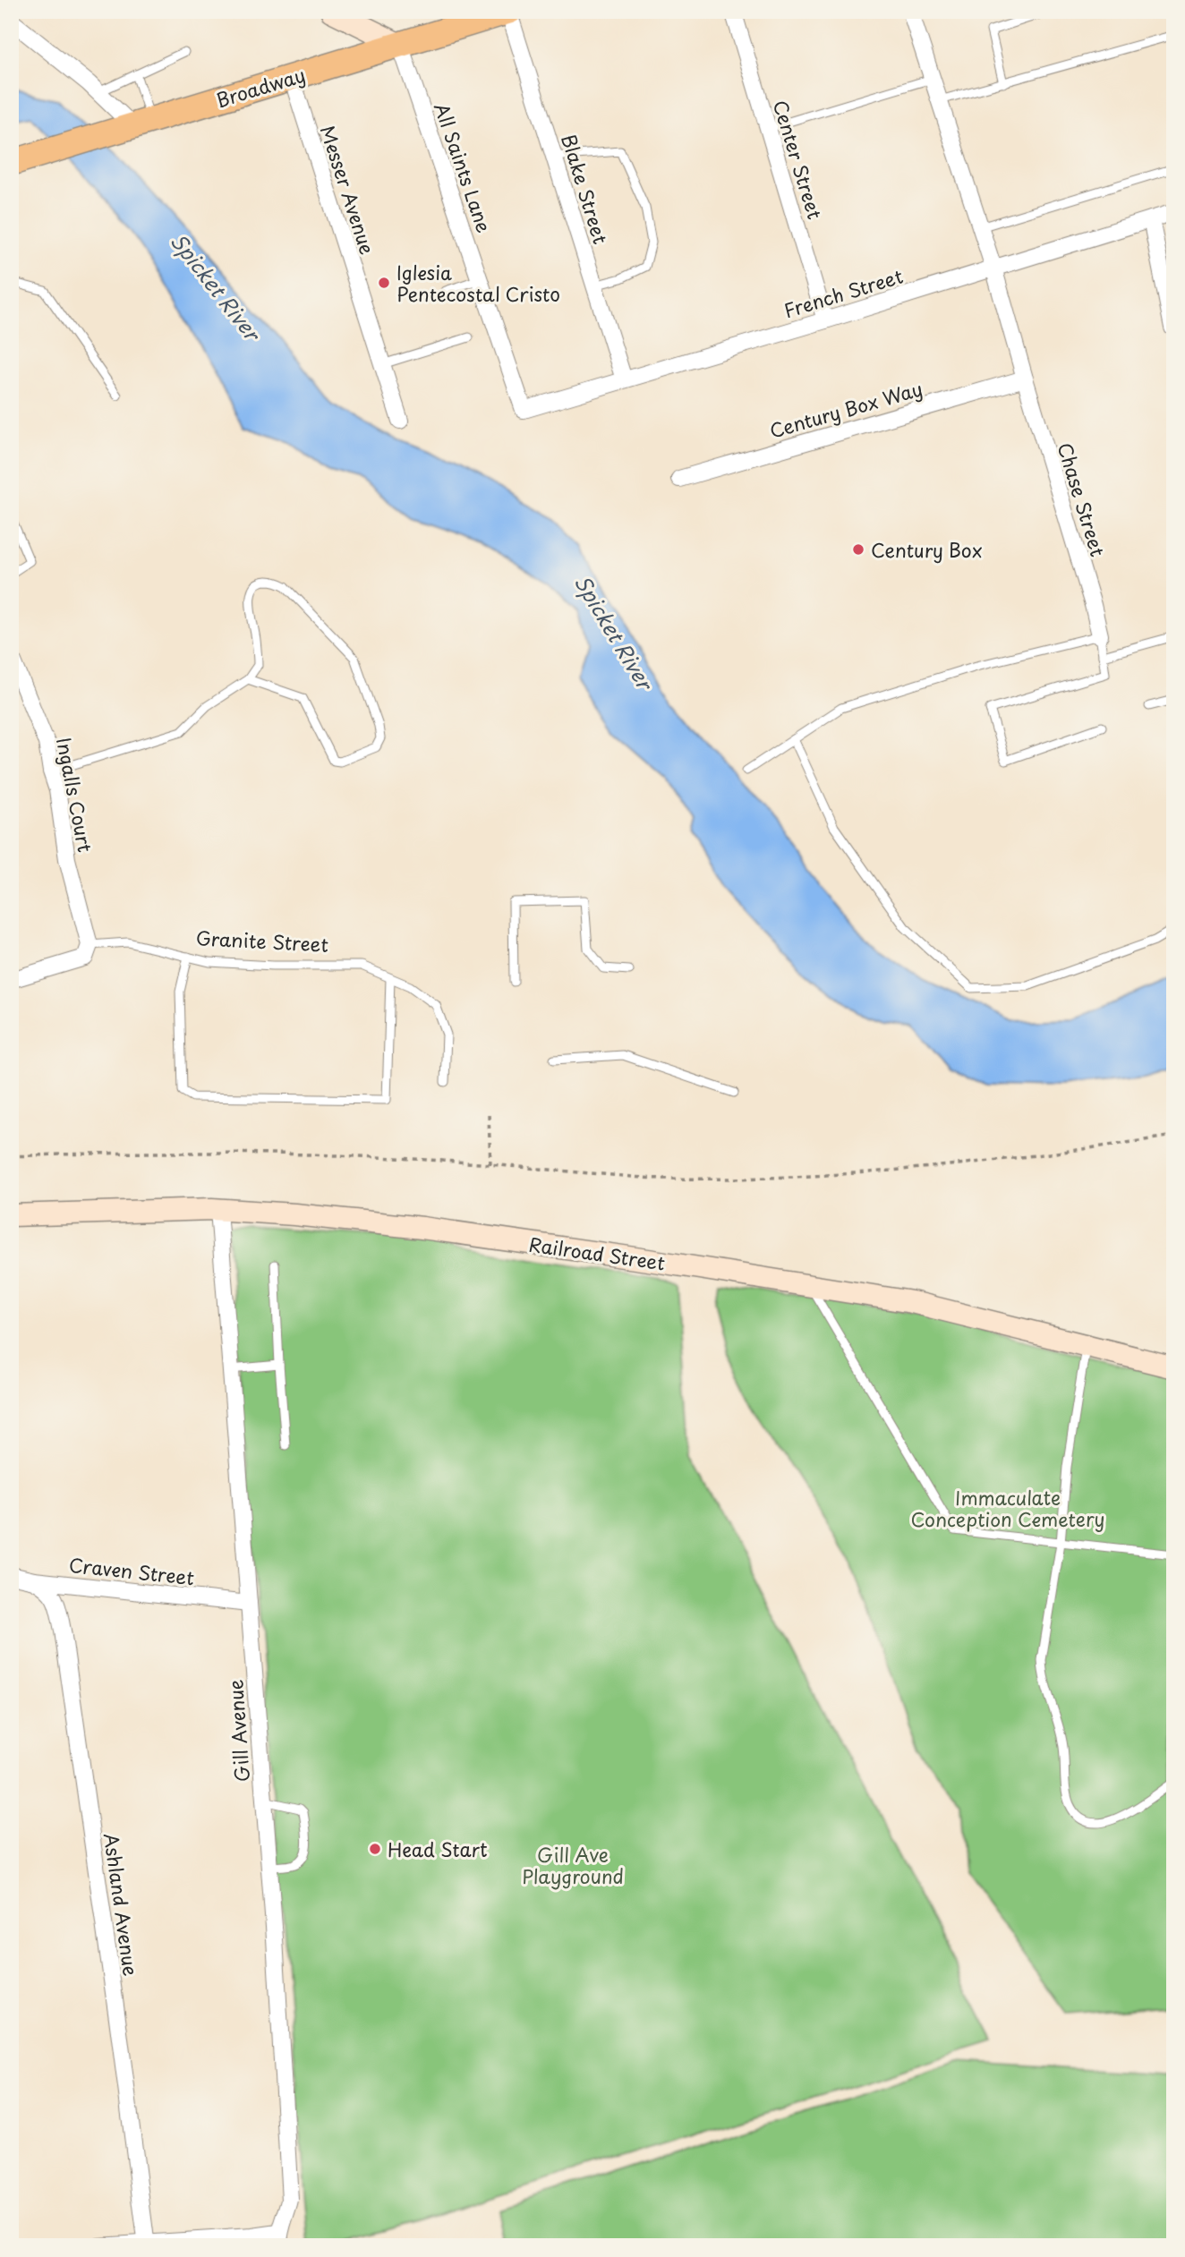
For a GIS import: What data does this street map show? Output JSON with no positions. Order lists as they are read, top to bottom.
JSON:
{
  "streets": {
    "main road": ["Broadway", "Railroad Street"],
    "street": [
      "Center Street",
      "All Saints Lane",
      "Blake Street",
      "Messer Avenue",
      "French Street",
      "Century Box Way",
      "Chase Street",
      "Ingalls Court",
      "Craven Street",
      "Gill Avenue",
      "Ashland Avenue"
    ],
    "lane": ["Granite Street"]
  },
  "crossings": [
    ["Broadway", "All Saints Lane"],
    ["Broadway", "Blake Street"],
    ["Broadway", "Messer Avenue"],
    ["Center Street", "French Street"],
    ["All Saints Lane", "French Street"],
    ["Blake Street", "French Street"],
    ["French Street", "Chase Street"],
    ["Century Box Way", "Chase Street"],
    ["Ingalls Court", "Granite Street"],
    ["Railroad Street", "Gill Avenue"],
    ["Craven Street", "Gill Avenue"],
    ["Craven Street", "Ashland Avenue"]
  ],
  "water": ["Spicket River"],
  "parks": ["Immaculate Conception Cemetery", "Gill Ave Playground"],
  "places": ["Iglesia Pentecostal Cristo", "Century Box", "Head Start"]
}
